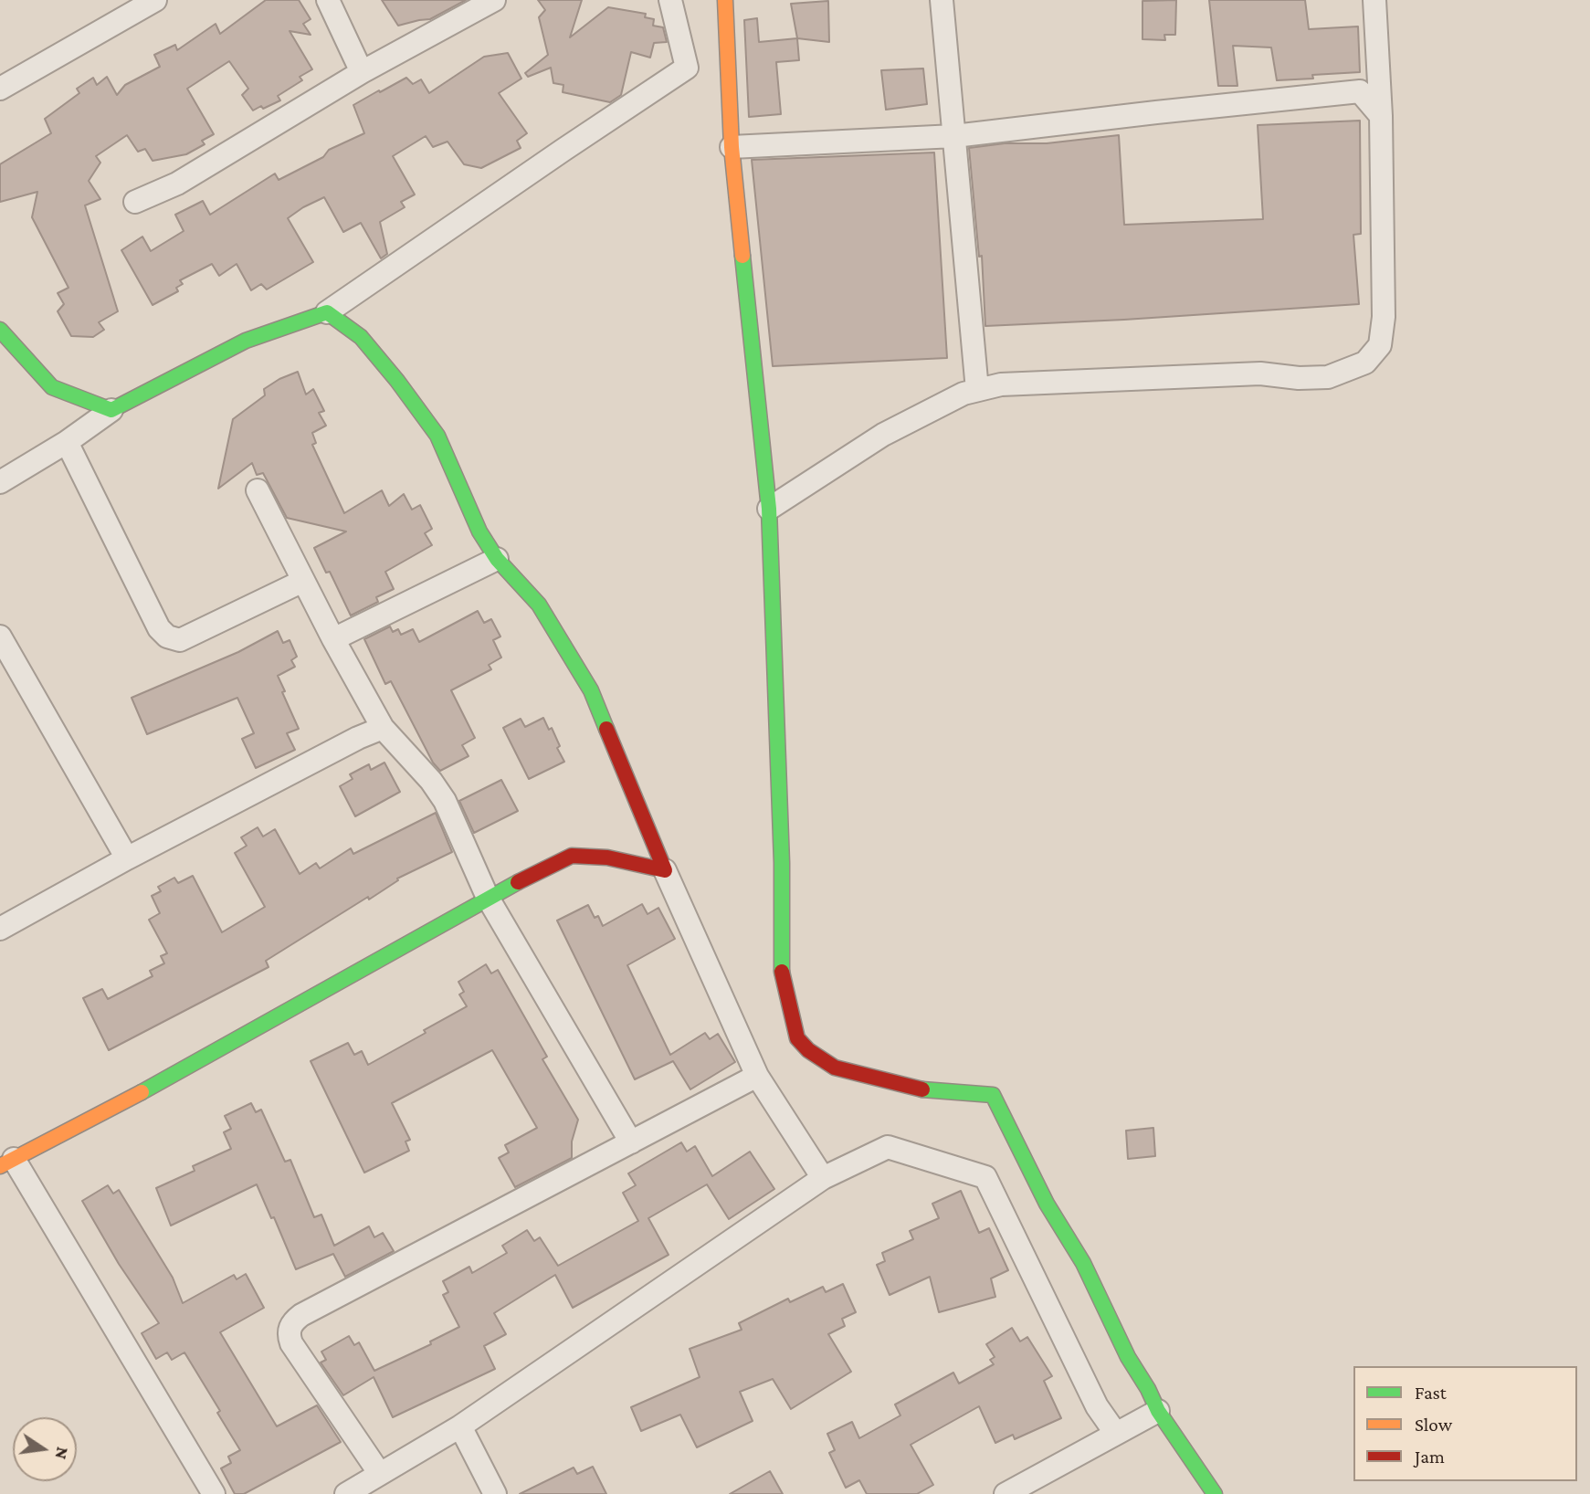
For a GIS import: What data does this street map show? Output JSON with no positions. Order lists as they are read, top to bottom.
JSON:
{
  "legend": ["Fast", "Slow", "Jam"],
  "north": "right"
}
